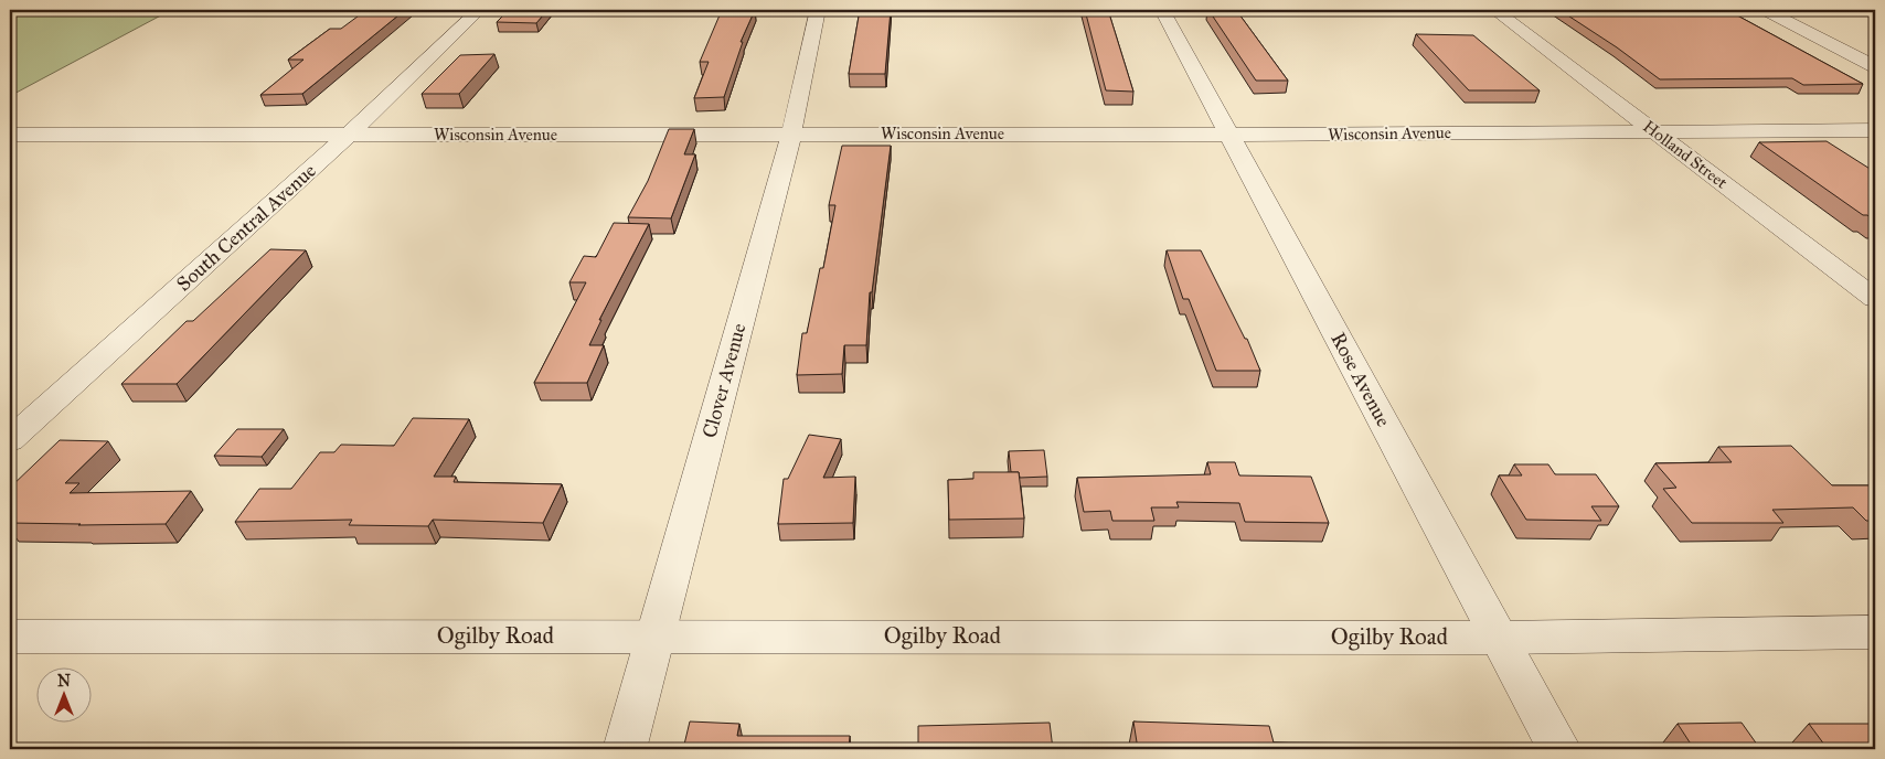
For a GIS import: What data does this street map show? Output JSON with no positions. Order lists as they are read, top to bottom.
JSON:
{
  "streets": {
    "street": [
      "Wisconsin Avenue",
      "Holland Street",
      "South Central Avenue",
      "Rose Avenue",
      "Clover Avenue",
      "Ogilby Road"
    ]
  },
  "crossings": [
    ["Wisconsin Avenue", "Holland Street"],
    ["Wisconsin Avenue", "South Central Avenue"],
    ["Wisconsin Avenue", "Rose Avenue"],
    ["Wisconsin Avenue", "Clover Avenue"],
    ["Rose Avenue", "Ogilby Road"],
    ["Clover Avenue", "Ogilby Road"]
  ],
  "north": "top"
}
